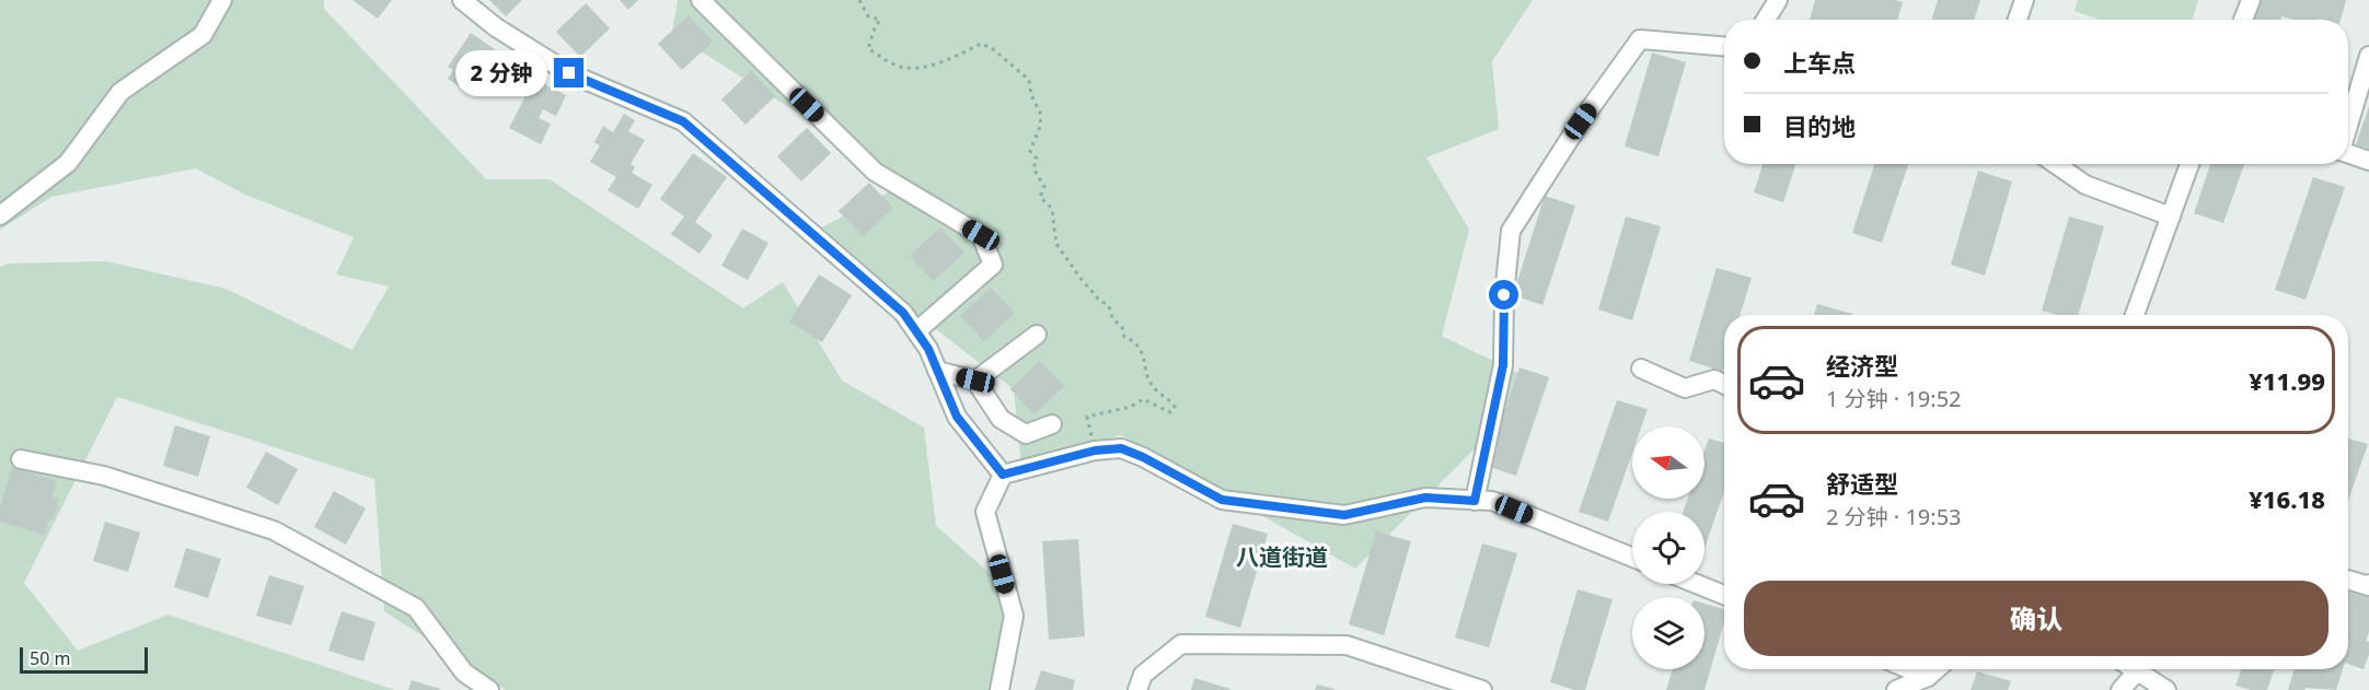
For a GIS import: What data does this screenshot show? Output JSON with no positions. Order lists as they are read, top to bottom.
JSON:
{
  "districts": ["八道街道"],
  "scale_bar": "50 m",
  "north": "left",
  "page": {
    "banner": ["上车点", "目的地"],
    "bubble": "2 分钟",
    "list": [
      {
        "name": "经济型",
        "note": "1 分钟 · 19:52",
        "value": "¥11.99"
      },
      {
        "name": "舒适型",
        "note": "2 分钟 · 19:53",
        "value": "¥16.18"
      }
    ],
    "buttons": "确认",
    "scale": "50 m"
  }
}
